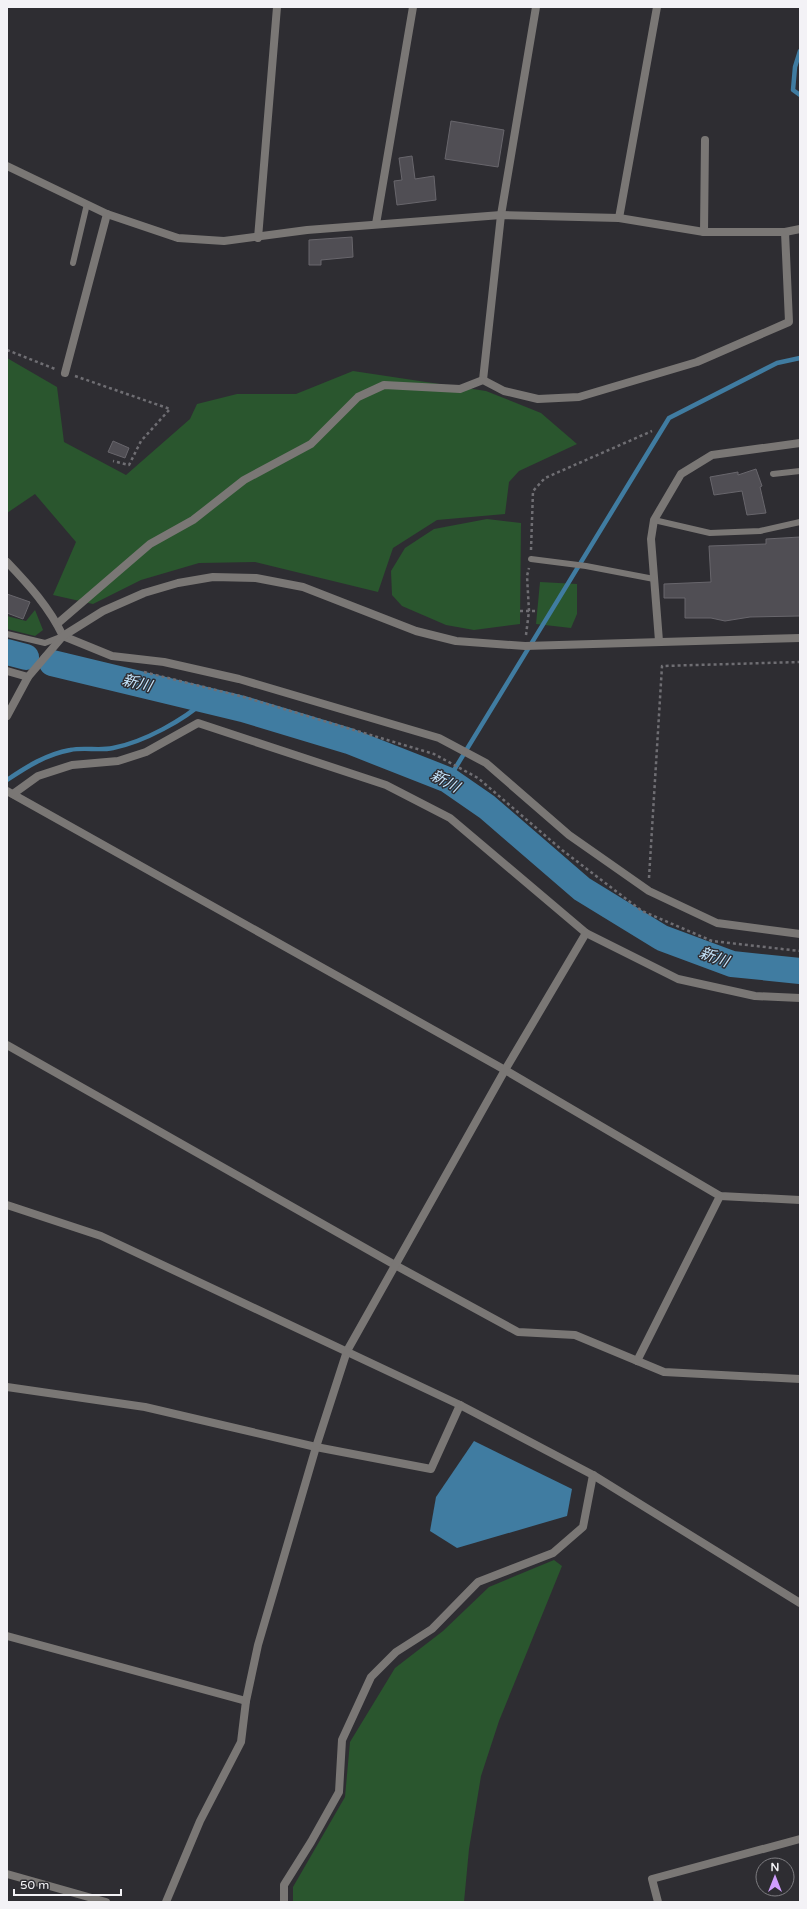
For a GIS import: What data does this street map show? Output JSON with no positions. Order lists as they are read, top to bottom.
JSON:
{
  "water": ["新川"],
  "scale_bar": "50 m",
  "north": "top"
}
